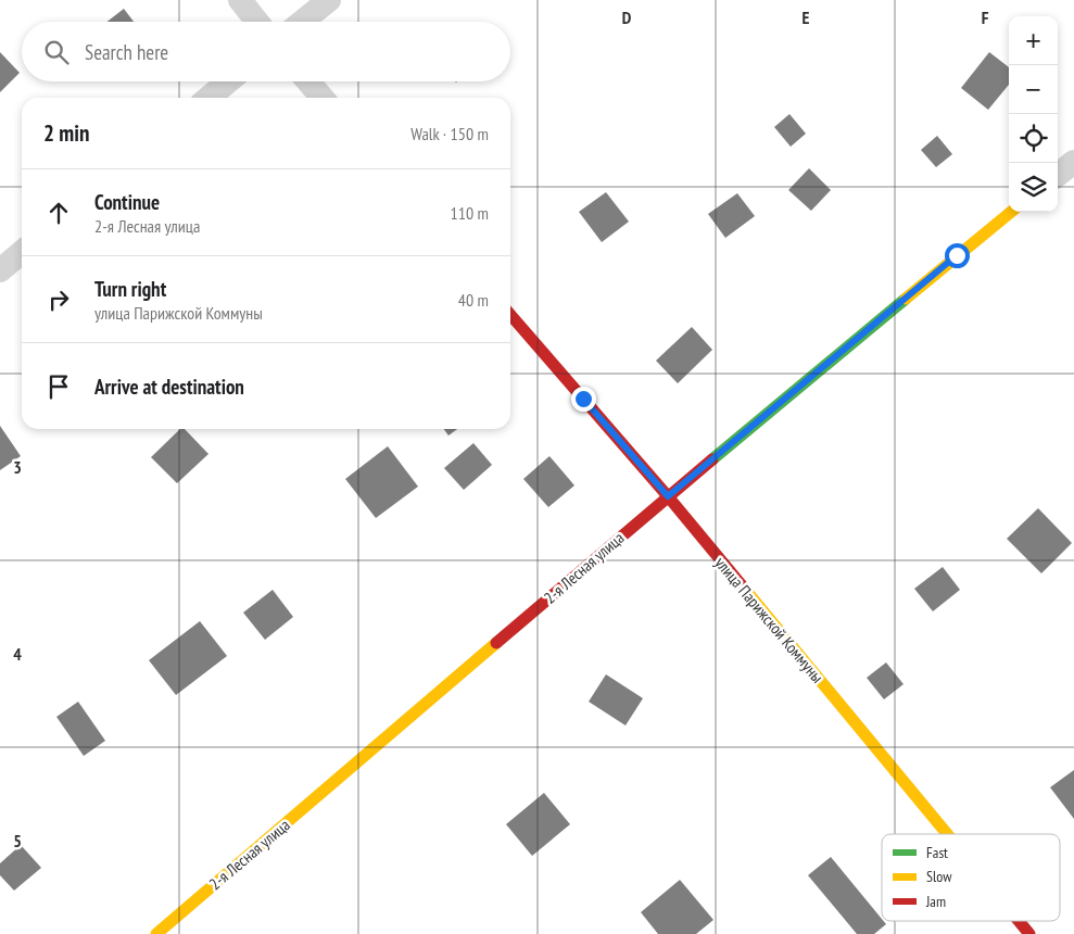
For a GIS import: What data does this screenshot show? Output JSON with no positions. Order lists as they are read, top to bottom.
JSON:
{
  "streets": {
    "street": ["2-я Лесная улица", "улица Парижской Коммуны"]
  },
  "crossings": [
    ["2-я Лесная улица", "улица Парижской Коммуны"]
  ],
  "legend": ["Fast", "Slow", "Jam"],
  "page": {
    "map_buttons": ["+", "−"],
    "search": "Search here",
    "heading": ["2 min", "Walk · 150 m"],
    "list": [
      ["Continue", "2-я Лесная улица", "110 m"],
      ["Turn right", "улица Парижской Коммуны", "40 m"],
      "Arrive at destination"
    ]
  },
  "grid": {
    "columns": ["D", "E", "F"],
    "rows": ["3", "4", "5"]
  }
}
